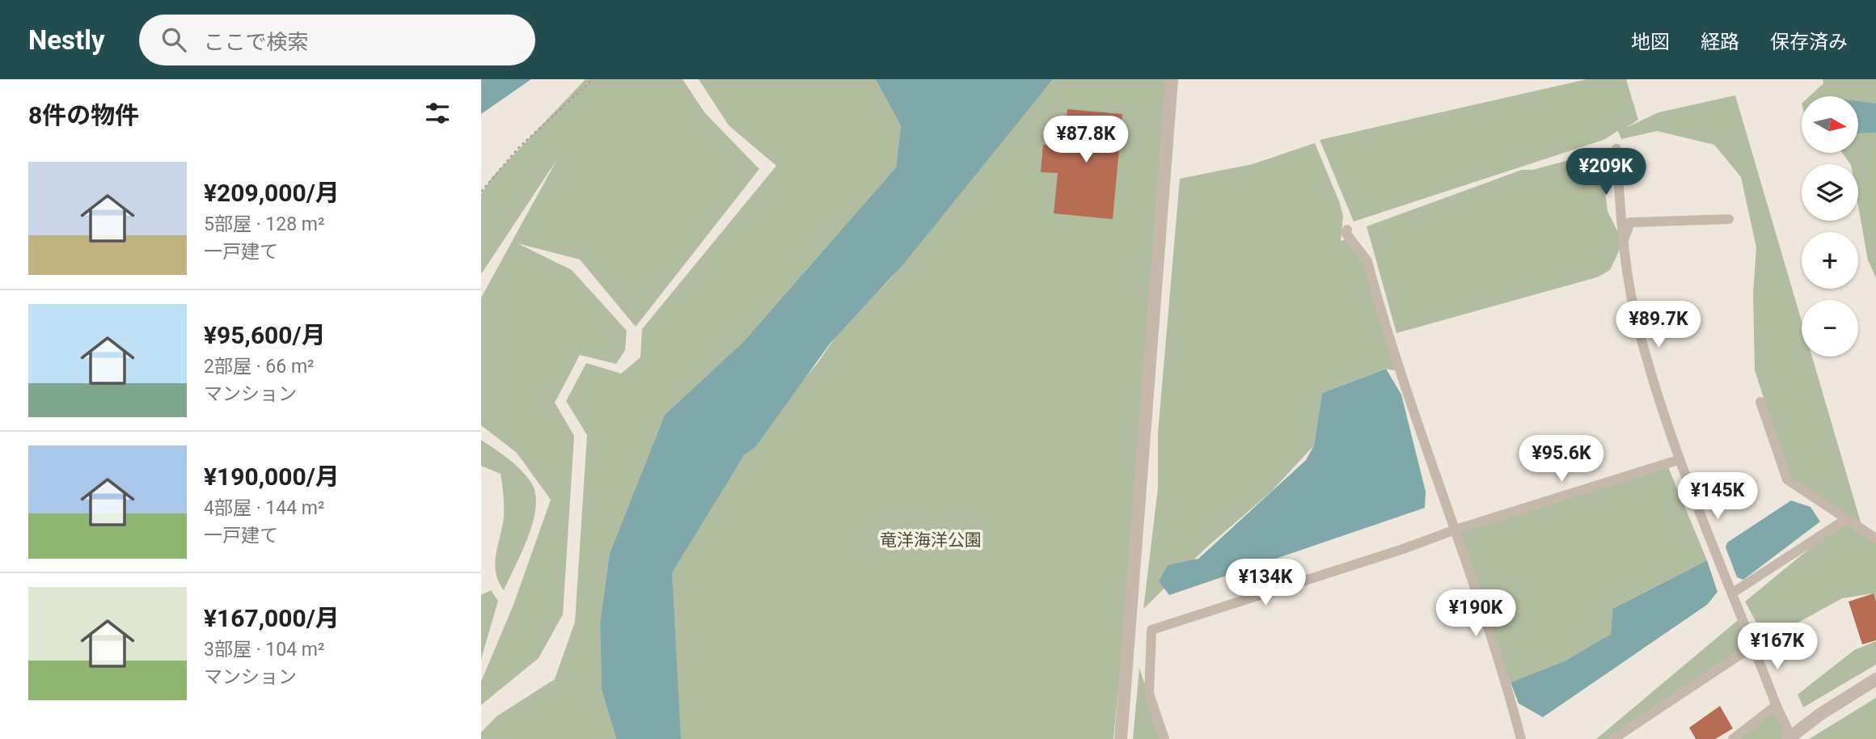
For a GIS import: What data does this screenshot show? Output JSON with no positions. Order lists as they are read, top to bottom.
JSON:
{
  "parks": ["竜洋海洋公園"],
  "north": "right",
  "page": {
    "header": "Nestly",
    "search": "ここで検索",
    "nav": ["地図", "経路", "保存済み"],
    "heading": "8件の物件",
    "map_buttons": ["+", "−"],
    "price": [
      "¥87.8K",
      "¥209K",
      "¥89.7K",
      "¥95.6K",
      "¥145K",
      "¥134K",
      "¥190K",
      "¥167K"
    ],
    "list": [
      {
        "name": "¥209,000/月",
        "note": "5部屋 · 128 m² · 一戸建て"
      },
      {
        "name": "¥95,600/月",
        "note": "2部屋 · 66 m² · マンション"
      },
      {
        "name": "¥190,000/月",
        "note": "4部屋 · 144 m² · 一戸建て"
      },
      {
        "name": "¥167,000/月",
        "note": "3部屋 · 104 m² · マンション"
      }
    ]
  }
}
